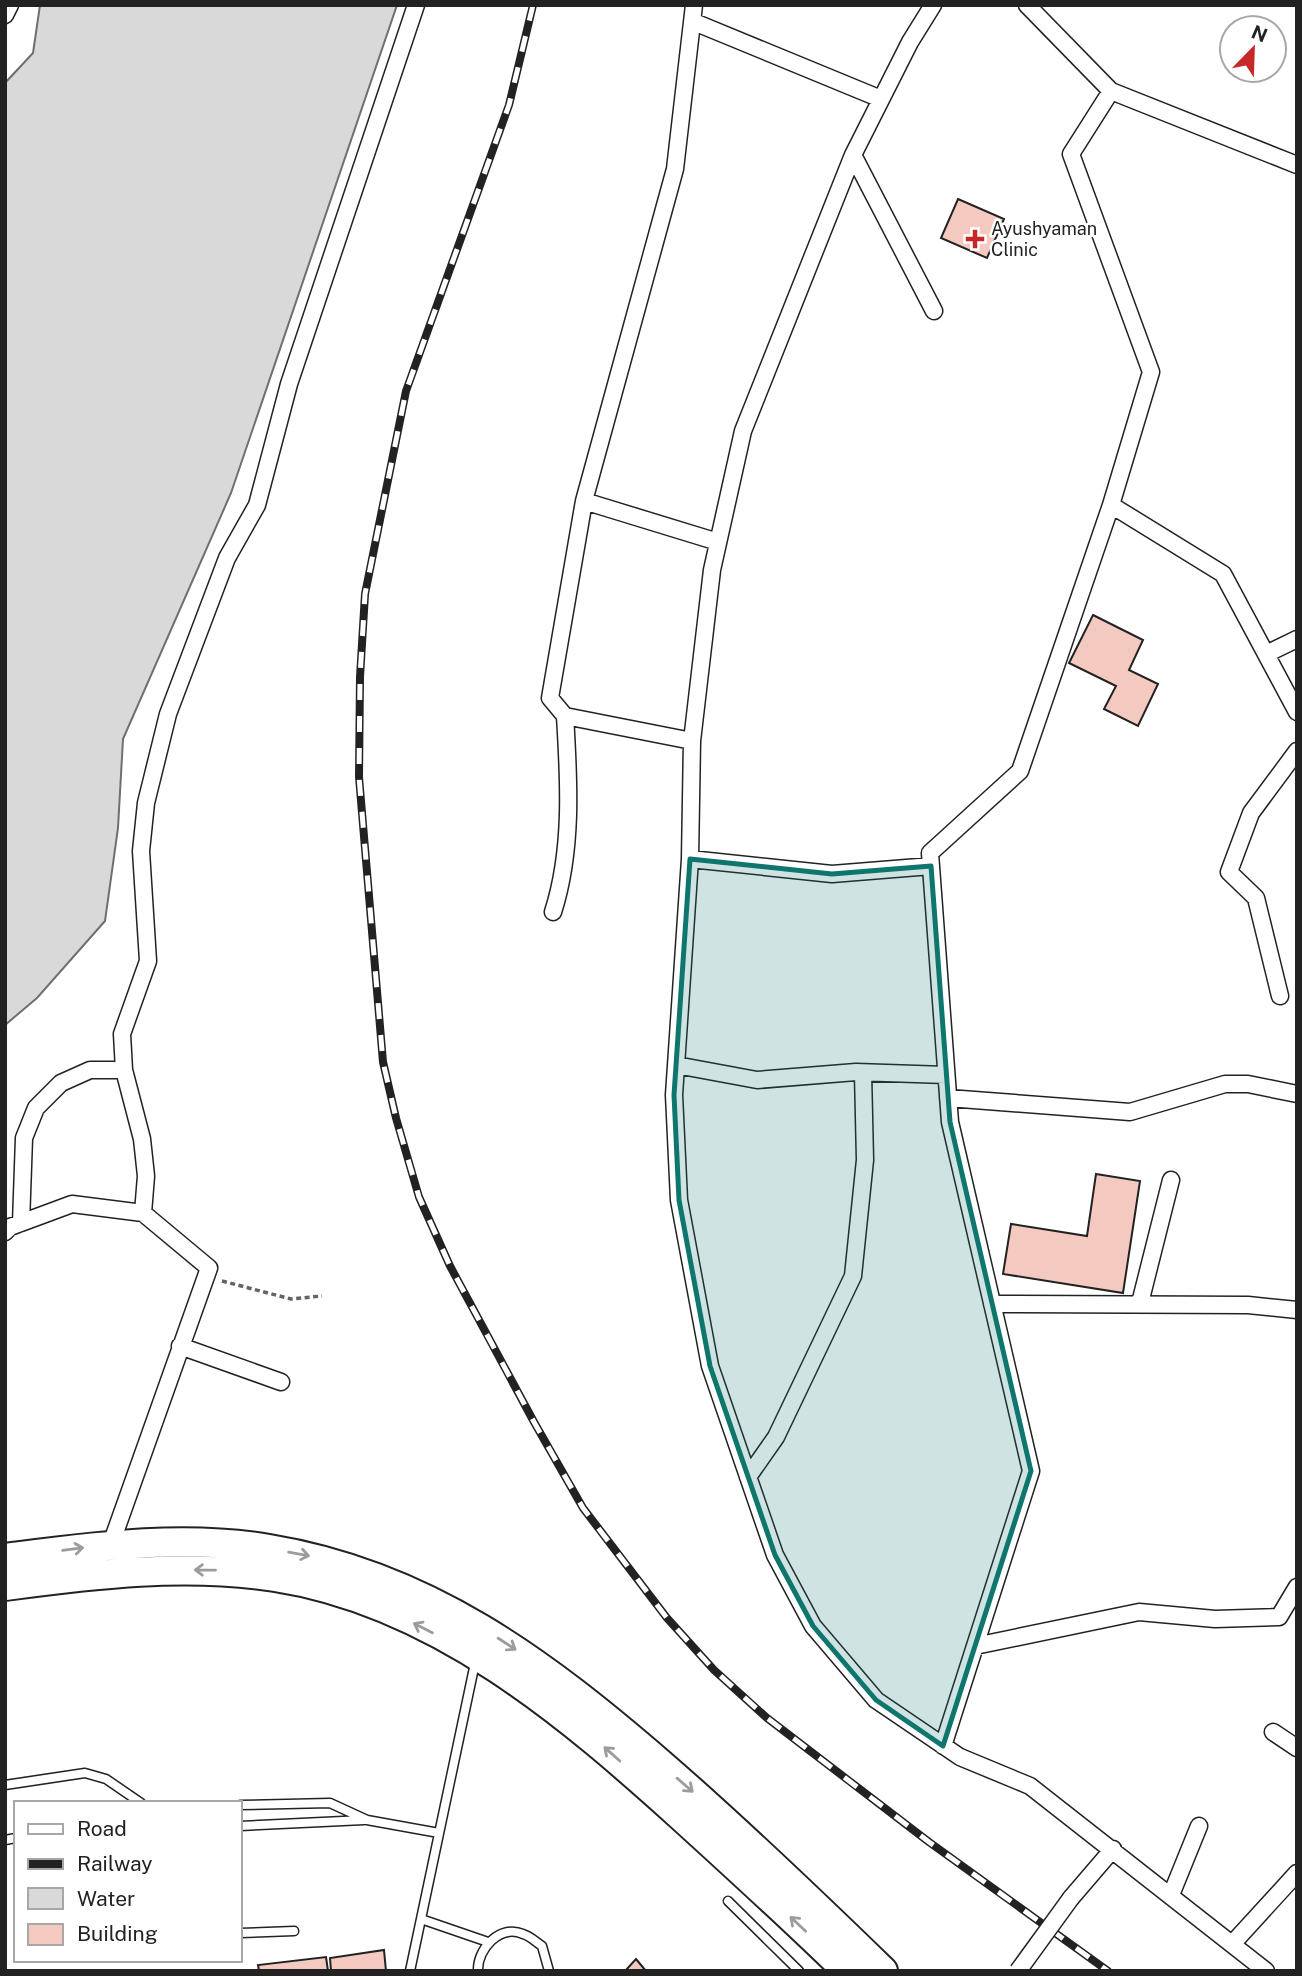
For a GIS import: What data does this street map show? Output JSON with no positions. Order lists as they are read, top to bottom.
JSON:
{
  "places": {
    "health": ["Ayushyaman Clinic"]
  },
  "legend": [
    "Road",
    "Railway",
    "Water",
    "Building"
  ],
  "north": "top right"
}
